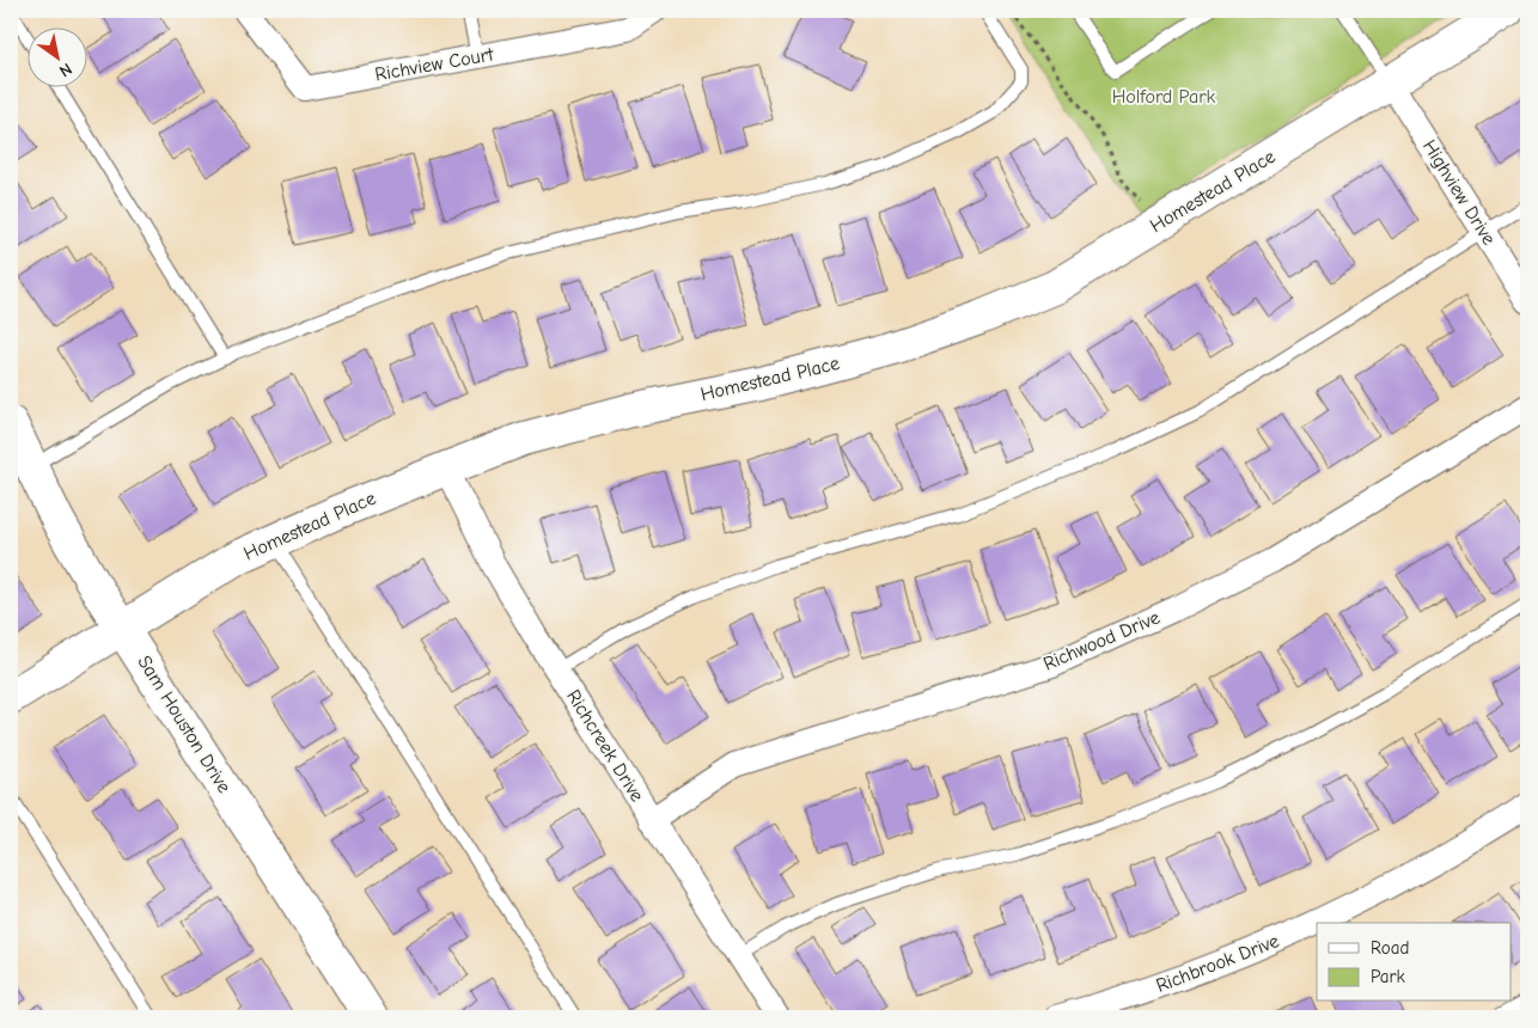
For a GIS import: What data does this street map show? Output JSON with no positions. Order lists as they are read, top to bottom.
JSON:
{
  "streets": {
    "street": [
      "Richview Court",
      "Homestead Place",
      "Highview Drive",
      "Richwood Drive",
      "Sam Houston Drive",
      "Richcreek Drive",
      "Richbrook Drive"
    ]
  },
  "crossings": [
    ["Homestead Place", "Highview Drive"],
    ["Homestead Place", "Sam Houston Drive"],
    ["Homestead Place", "Richcreek Drive"],
    ["Richwood Drive", "Richcreek Drive"]
  ],
  "parks": ["Holford Park"],
  "legend": ["Road", "Park"],
  "north": "bottom right"
}
